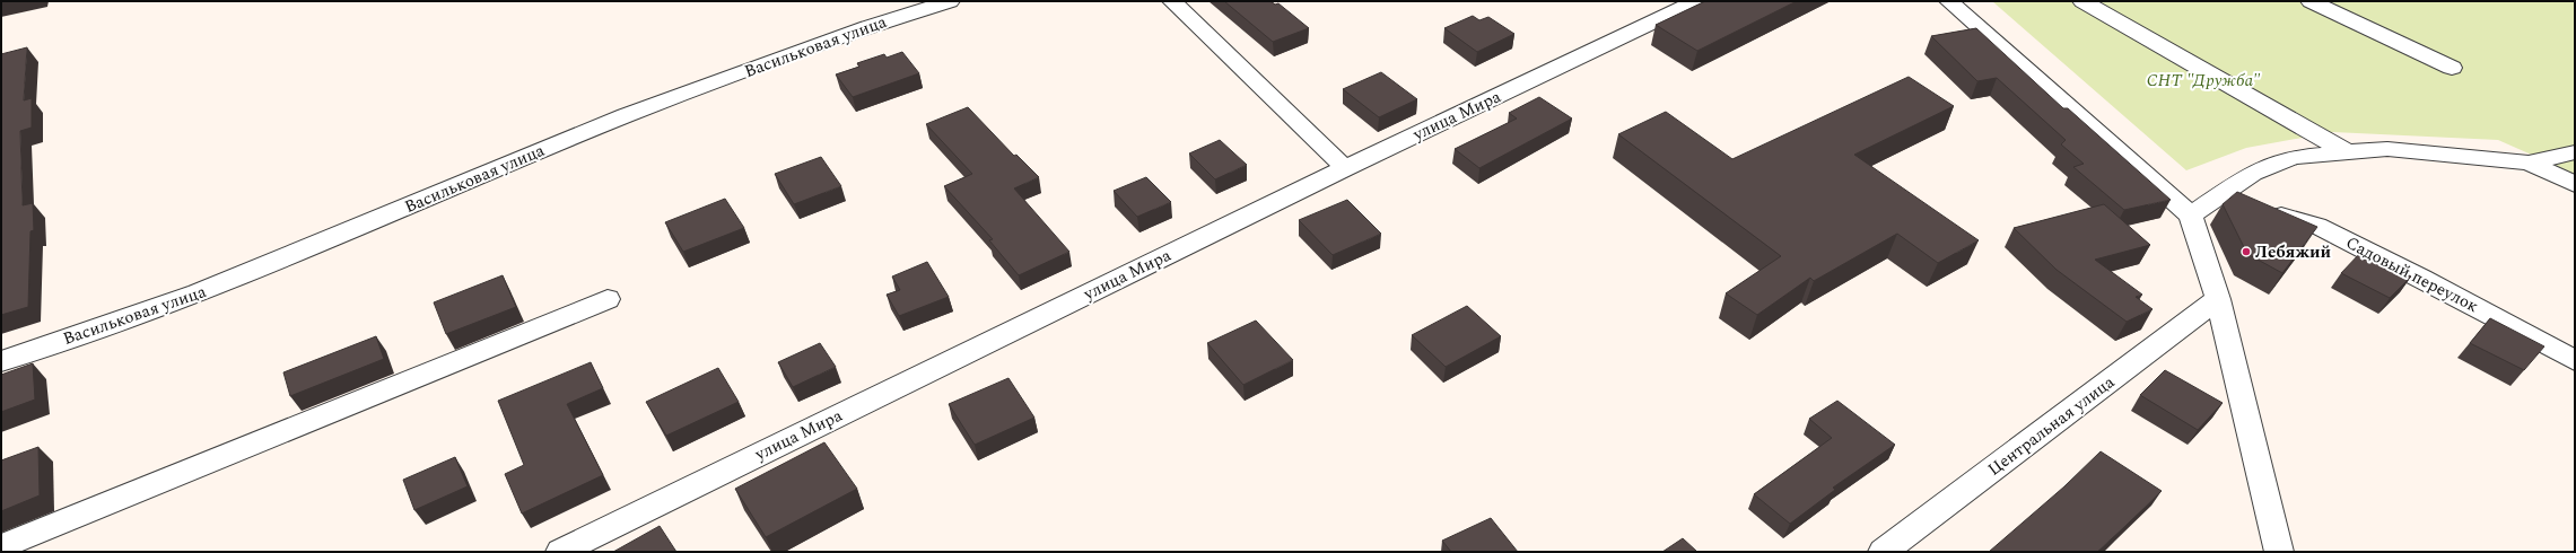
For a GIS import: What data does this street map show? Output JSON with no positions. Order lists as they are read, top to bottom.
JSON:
{
  "streets": {
    "street": [
      "Васильковая улица",
      "улица Мира",
      "Садовый переулок",
      "Центральная улица"
    ]
  },
  "parks": ["СНТ \"Дружба\""],
  "places": ["Лебяжий"]
}
